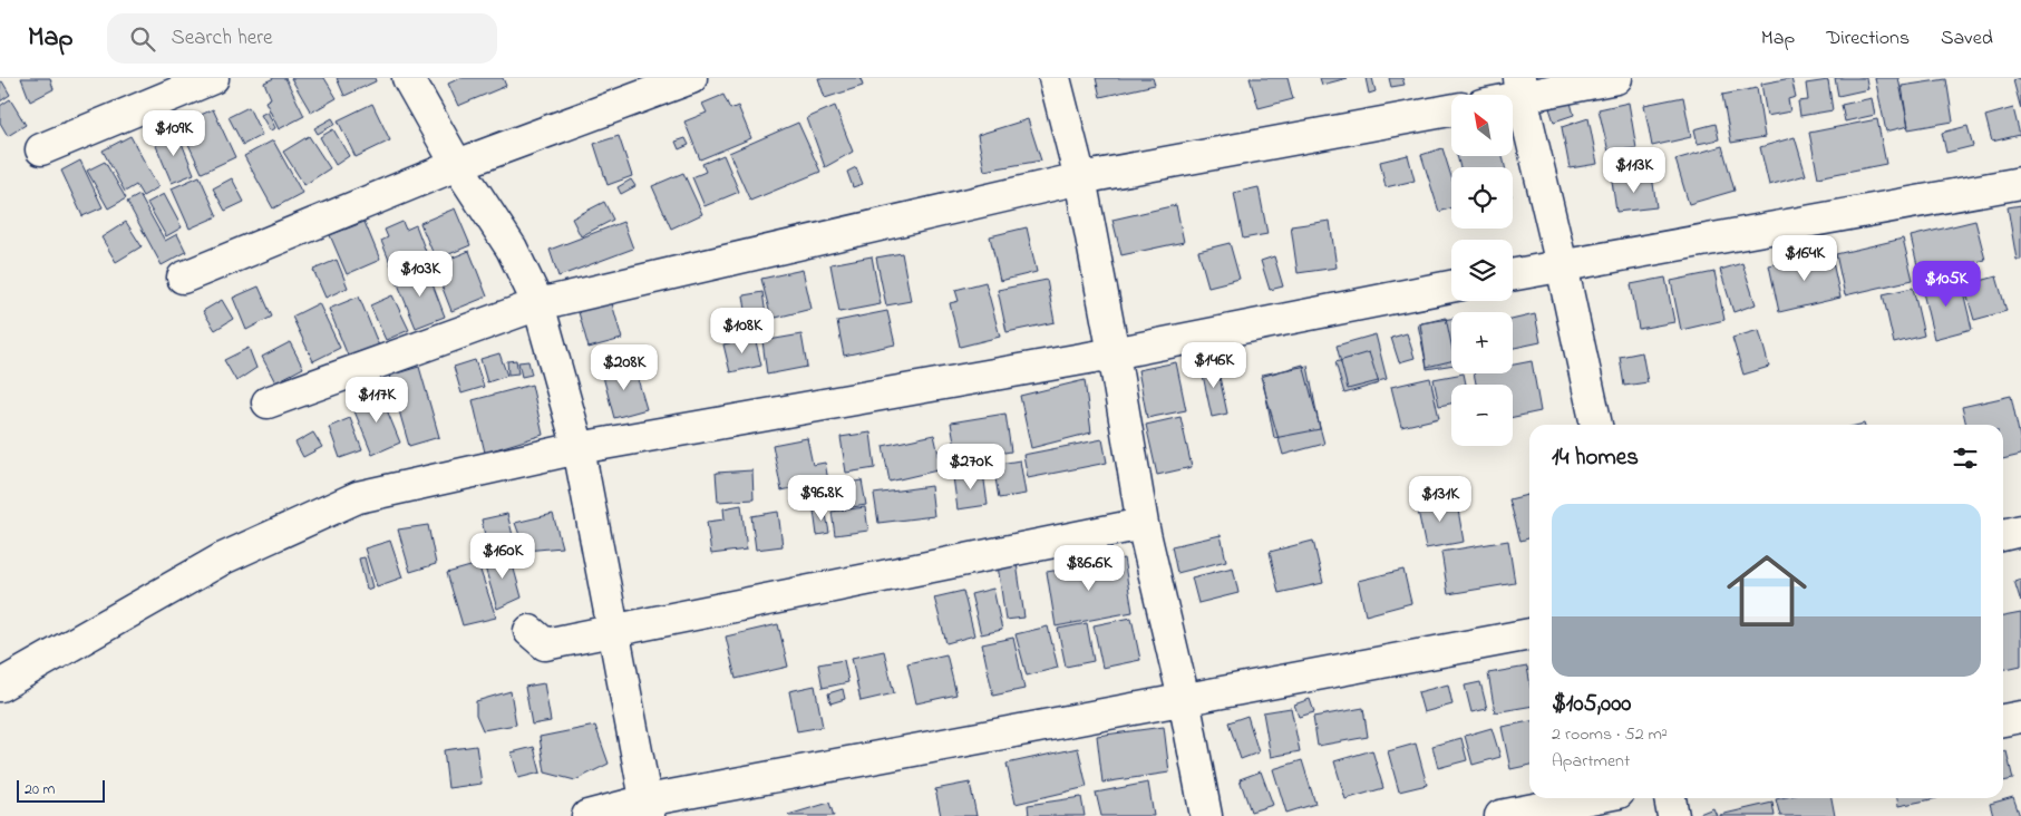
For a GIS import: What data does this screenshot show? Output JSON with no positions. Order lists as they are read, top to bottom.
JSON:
{
  "scale_bar": "20 m",
  "north": "top left",
  "page": {
    "header": "Map",
    "search": "Search here",
    "nav": ["Map", "Directions", "Saved"],
    "map_buttons": ["+", "−"],
    "price": [
      "$109K",
      "$113K",
      "$164K",
      "$103K",
      "$105K",
      "$108K",
      "$146K",
      "$208K",
      "$117K",
      "$270K",
      "$96.8K",
      "$131K",
      "$160K",
      "$86.6K"
    ],
    "heading": "14 homes",
    "list": [
      {
        "name": "$105,000",
        "note": "2 rooms · 52 m² · Apartment"
      }
    ],
    "scale": "20 m"
  }
}
